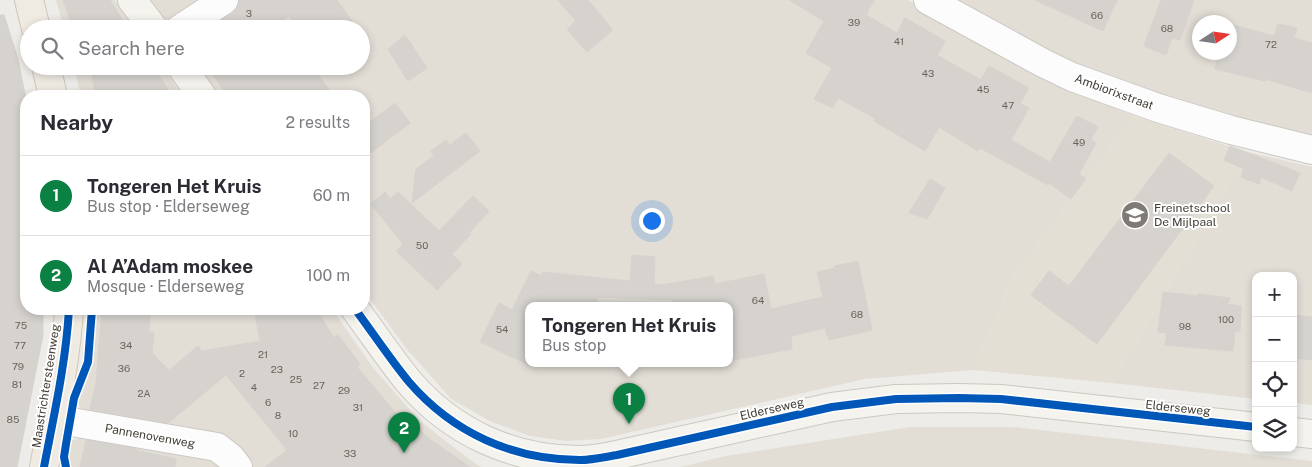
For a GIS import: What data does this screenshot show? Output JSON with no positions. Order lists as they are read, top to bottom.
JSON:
{
  "streets": {
    "main road": ["Maastrichtersteenweg", "Elderseweg"],
    "street": ["Ambiorixstraat", "Pannenovenweg"]
  },
  "crossings": [
    ["Maastrichtersteenweg", "Pannenovenweg"]
  ],
  "places": {
    "school or university": ["Freinetschool De Mijlpaal"]
  },
  "house_numbers": [
    "3",
    "66",
    "39",
    "68",
    "41",
    "72",
    "43",
    "45",
    "47",
    "49",
    "50",
    "64",
    "68",
    "100",
    "75",
    "98",
    "54",
    "77",
    "34",
    "21",
    "79",
    "36",
    "23",
    "2",
    "25",
    "81",
    "27",
    "4",
    "29",
    "2A",
    "6",
    "31",
    "8",
    "85",
    "10",
    "33"
  ],
  "north": "right",
  "page": {
    "search": "Search here",
    "heading": ["Nearby", "2 results"],
    "list": [
      {
        "mark": "1",
        "name": "Tongeren Het Kruis",
        "note": "Bus stop · Elderseweg",
        "value": "60 m"
      },
      {
        "mark": "2",
        "name": "Al A’Adam moskee",
        "note": "Mosque · Elderseweg",
        "value": "100 m"
      }
    ],
    "map_buttons": ["+", "−"],
    "popup": ["Tongeren Het Kruis", "Bus stop"],
    "pins": ["1", "2"]
  }
}
